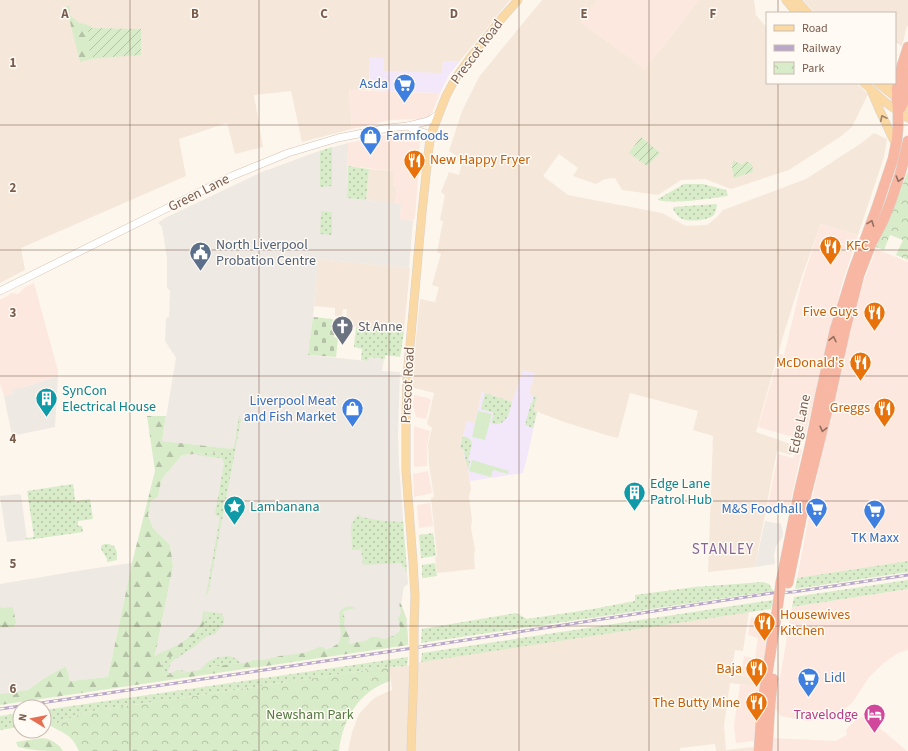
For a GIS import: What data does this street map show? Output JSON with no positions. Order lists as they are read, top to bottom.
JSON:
{
  "streets": {
    "highway": ["Edge Lane"],
    "main road": ["Prescot Road", "Green Lane"]
  },
  "crossings": [
    ["Prescot Road", "Green Lane"]
  ],
  "districts": ["STANLEY"],
  "parks": ["Newsham Park"],
  "places": {
    "supermarket": [
      "Asda",
      "M&S Foodhall",
      "TK Maxx",
      "Lidl"
    ],
    "shop": ["Farmfoods", "Liverpool Meat and Fish Market"],
    "restaurant": [
      "New Happy Fryer",
      "KFC",
      "Five Guys",
      "McDonald's",
      "Greggs",
      "Housewives Kitchen",
      "Baja",
      "The Butty Mine"
    ],
    "public building": ["North Liverpool Probation Centre"],
    "church": ["St Anne"],
    "building": ["SynCon Electrical House", "Edge Lane Patrol Hub"],
    "place": ["Lambanana"],
    "hotel": ["Travelodge"]
  },
  "legend": ["Road", "Railway", "Park"],
  "north": "left",
  "grid": {
    "columns": [
      "A",
      "B",
      "C",
      "D",
      "E",
      "F"
    ],
    "rows": [
      "1",
      "2",
      "3",
      "4",
      "5",
      "6"
    ]
  }
}
